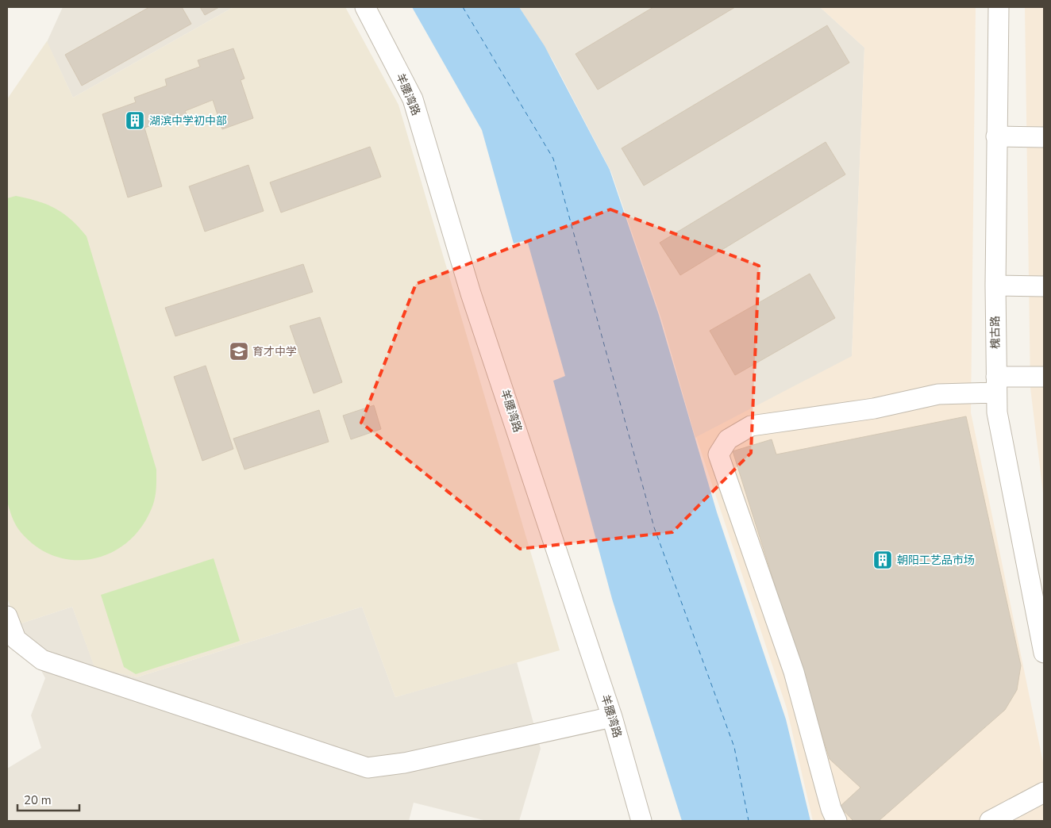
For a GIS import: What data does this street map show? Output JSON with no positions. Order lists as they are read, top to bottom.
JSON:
{
  "streets": {
    "street": ["羊腰湾路", "槐古路"]
  },
  "places": {
    "building": ["湖滨中学初中部", "朝阳工艺品市场"],
    "school or university": ["育才中学"]
  },
  "scale_bar": "20 m"
}
